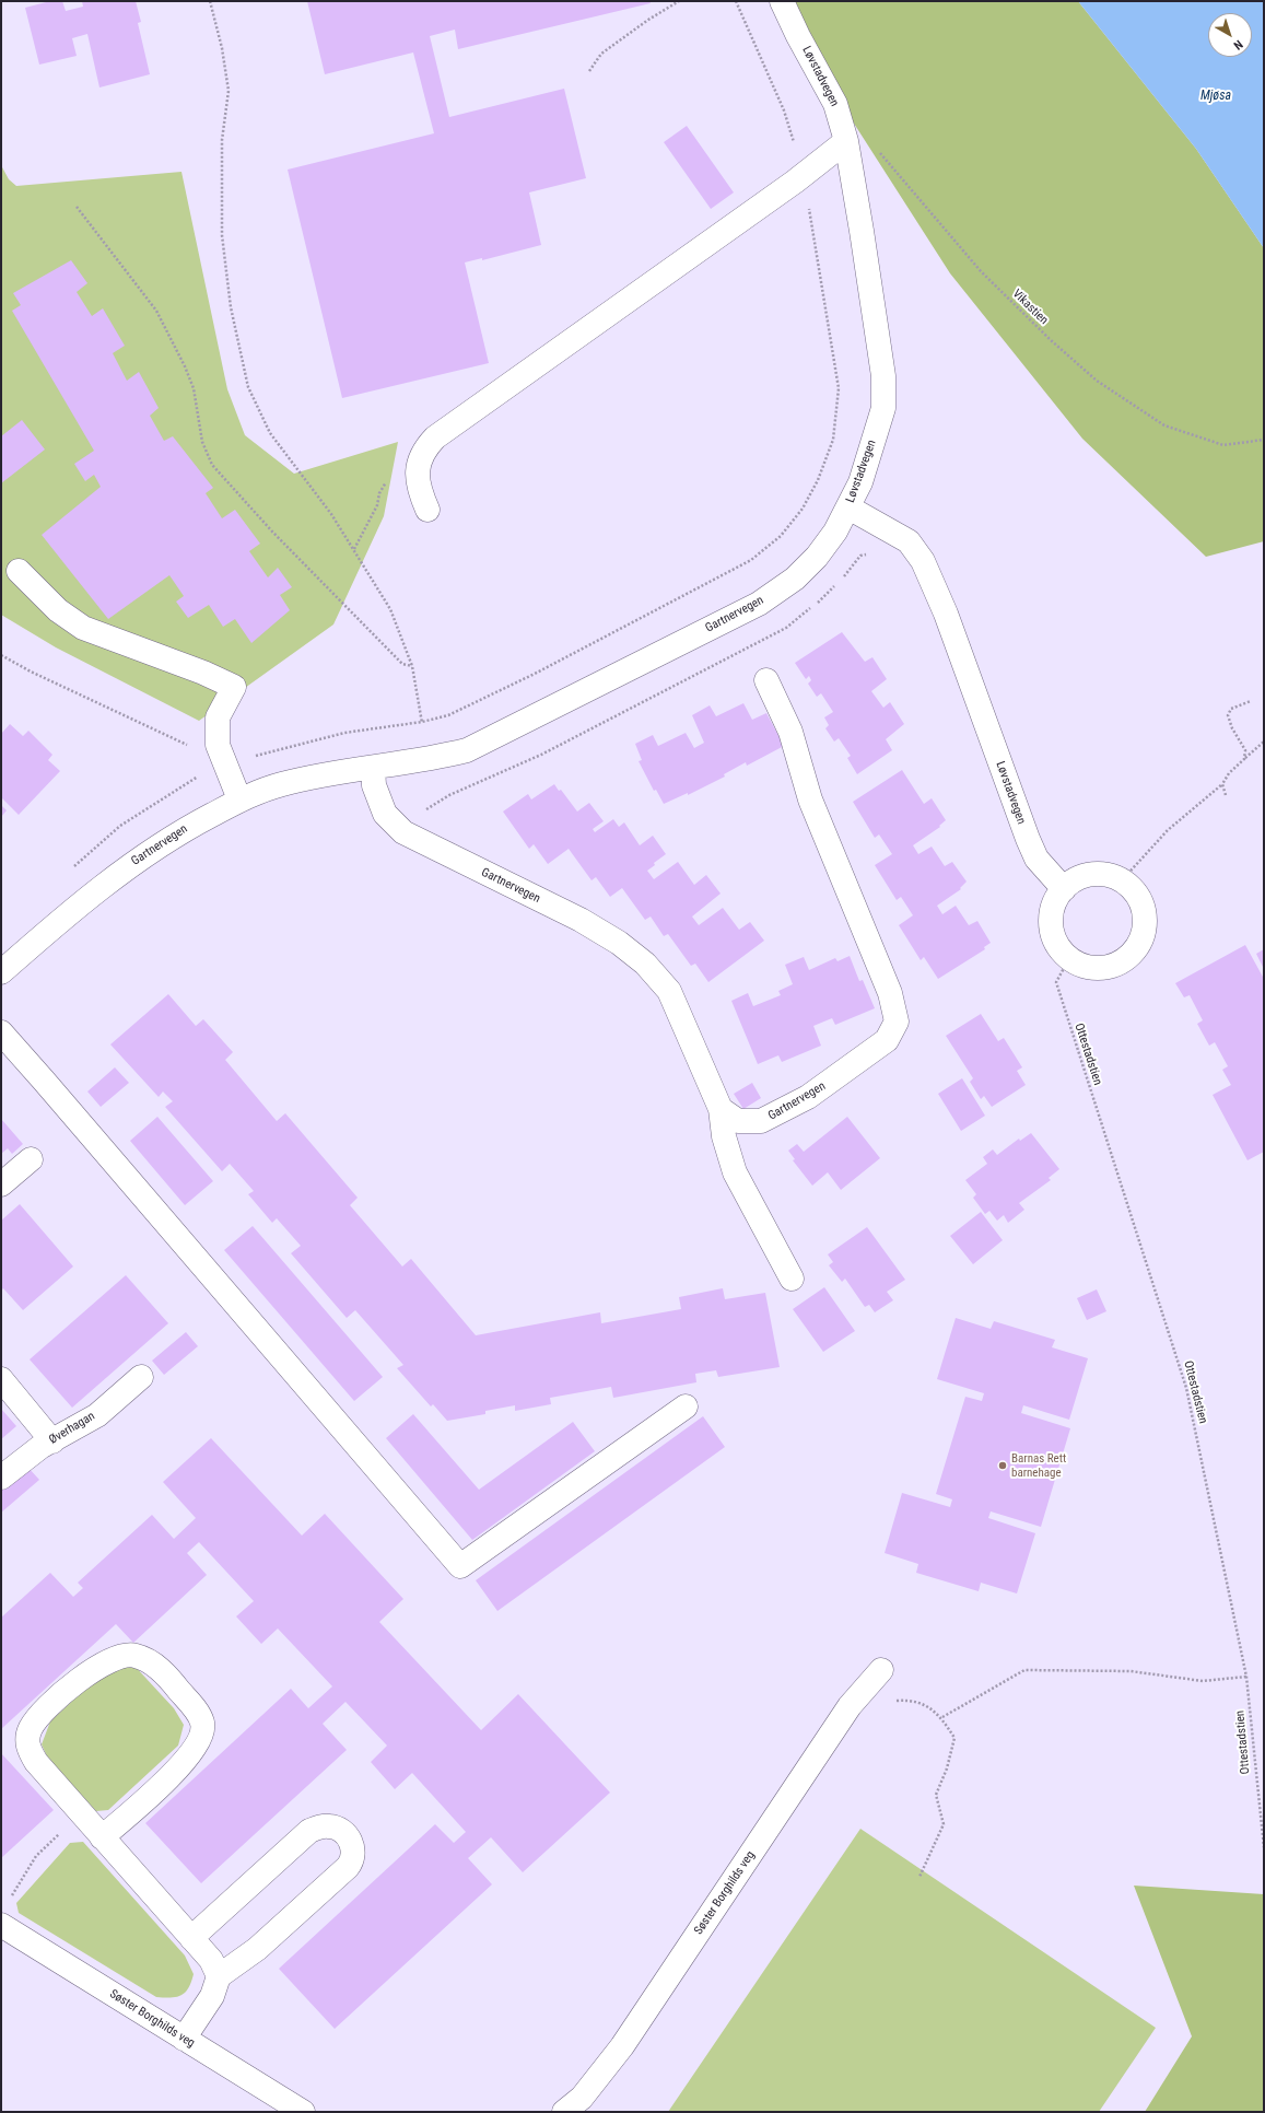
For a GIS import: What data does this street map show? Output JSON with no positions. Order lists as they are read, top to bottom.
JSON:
{
  "streets": {
    "street": [
      "Løvstadvegen",
      "Gartnervegen",
      "Øverhagan",
      "Søster Borghilds veg"
    ],
    "path": ["Vikastien", "Ottestadstien"]
  },
  "crossings": [
    ["Løvstadvegen", "Gartnervegen"],
    ["Løvstadvegen", "Ottestadstien"]
  ],
  "water": ["Mjøsa"],
  "places": ["Barnas Rett barnehage"],
  "north": "bottom right"
}
